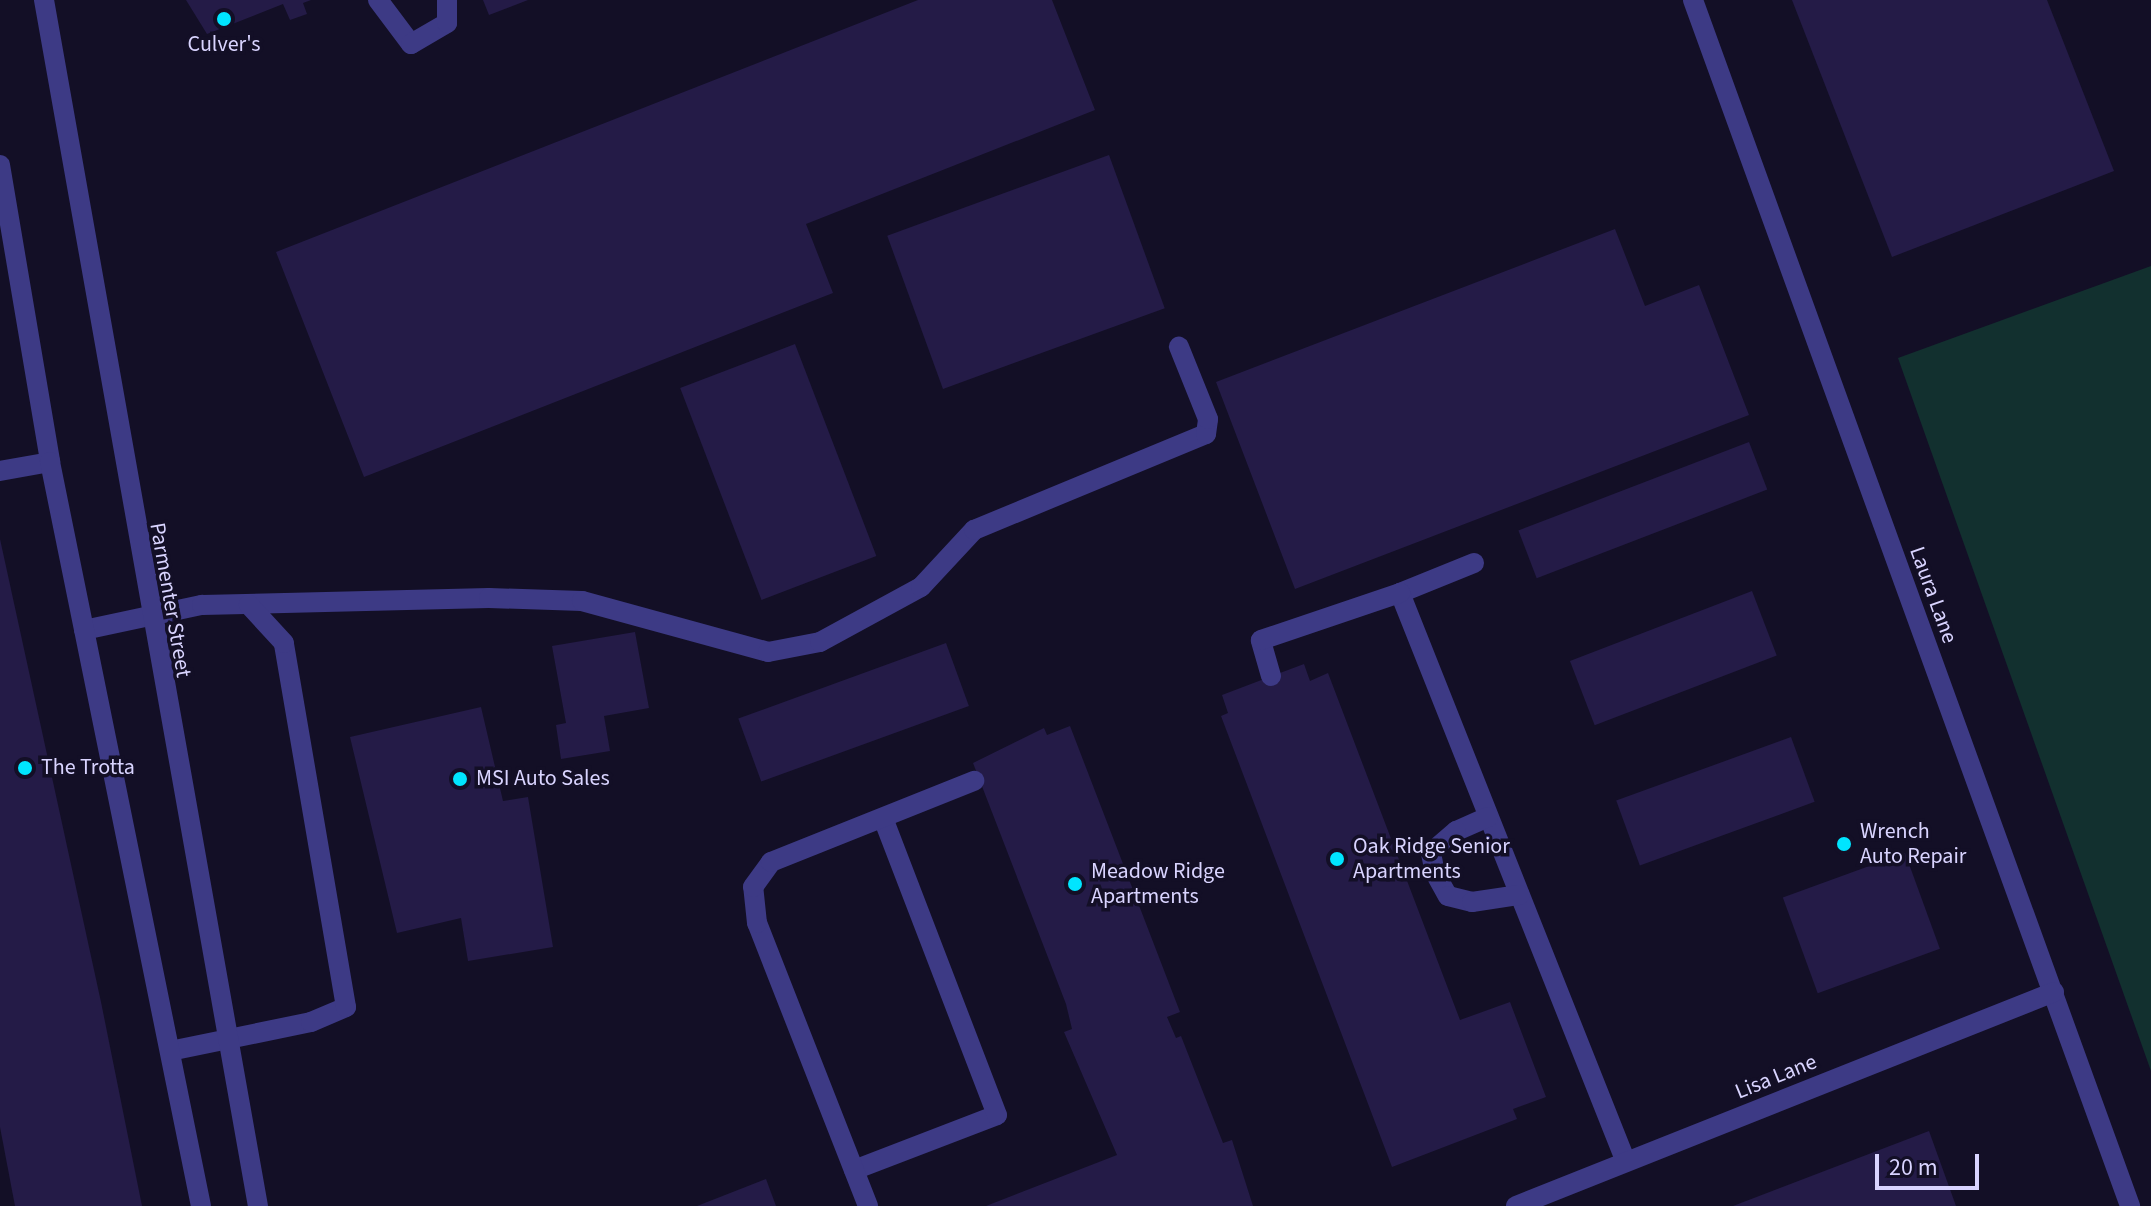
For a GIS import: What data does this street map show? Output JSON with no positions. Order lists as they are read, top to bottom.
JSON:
{
  "streets": {
    "street": ["Laura Lane", "Parmenter Street", "Lisa Lane"]
  },
  "crossings": [
    ["Laura Lane", "Lisa Lane"]
  ],
  "places": [
    "Culver's",
    "The Trotta",
    "MSI Auto Sales",
    "Wrench Auto Repair",
    "Oak Ridge Senior Apartments",
    "Meadow Ridge Apartments"
  ],
  "scale_bar": "20 m"
}
